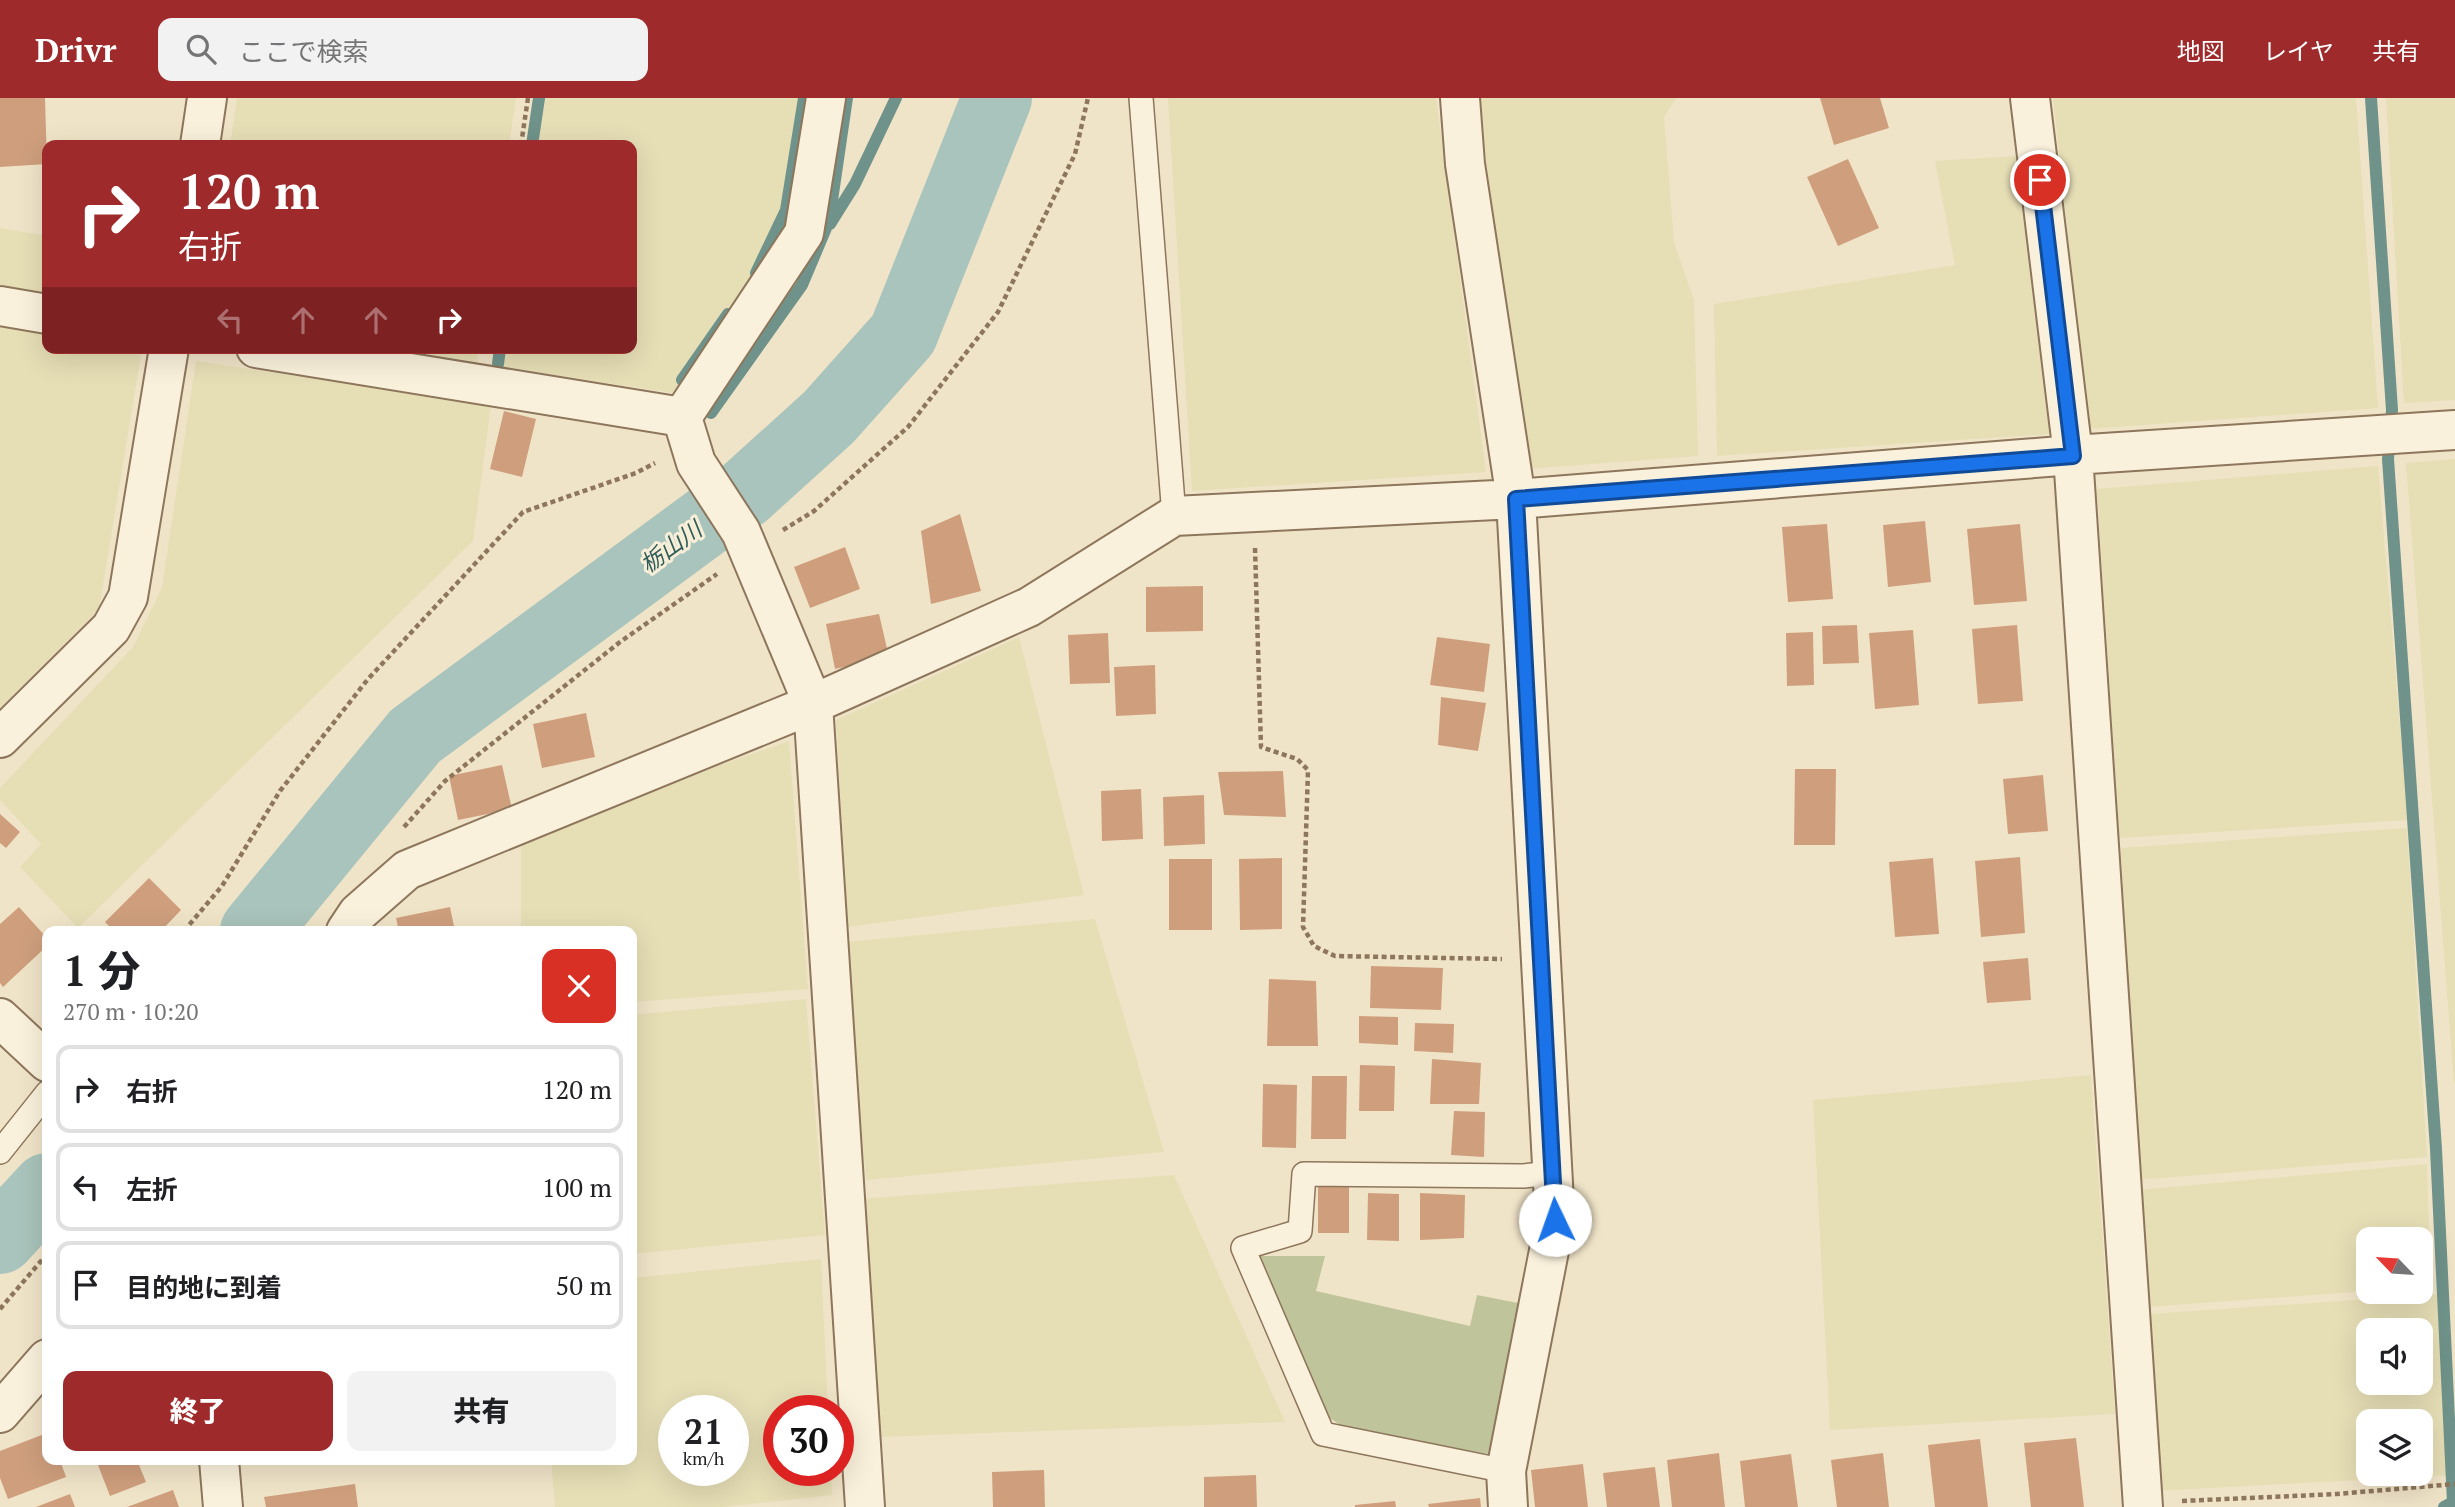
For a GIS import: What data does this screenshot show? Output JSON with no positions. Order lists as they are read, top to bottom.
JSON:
{
  "water": ["栃山川"],
  "north": "top left",
  "page": {
    "header": "Drivr",
    "search": "ここで検索",
    "nav": ["地図", "レイヤ", "共有"],
    "turn": ["120 m", "右折"],
    "heading": ["1 分", "270 m · 10:20"],
    "list": [
      {
        "name": "右折",
        "value": "120 m"
      },
      {
        "name": "左折",
        "value": "100 m"
      },
      {
        "name": "目的地に到着",
        "value": "50 m"
      }
    ],
    "buttons": ["終了", "共有"],
    "speed": "21 km/h",
    "limit": "30"
  }
}
